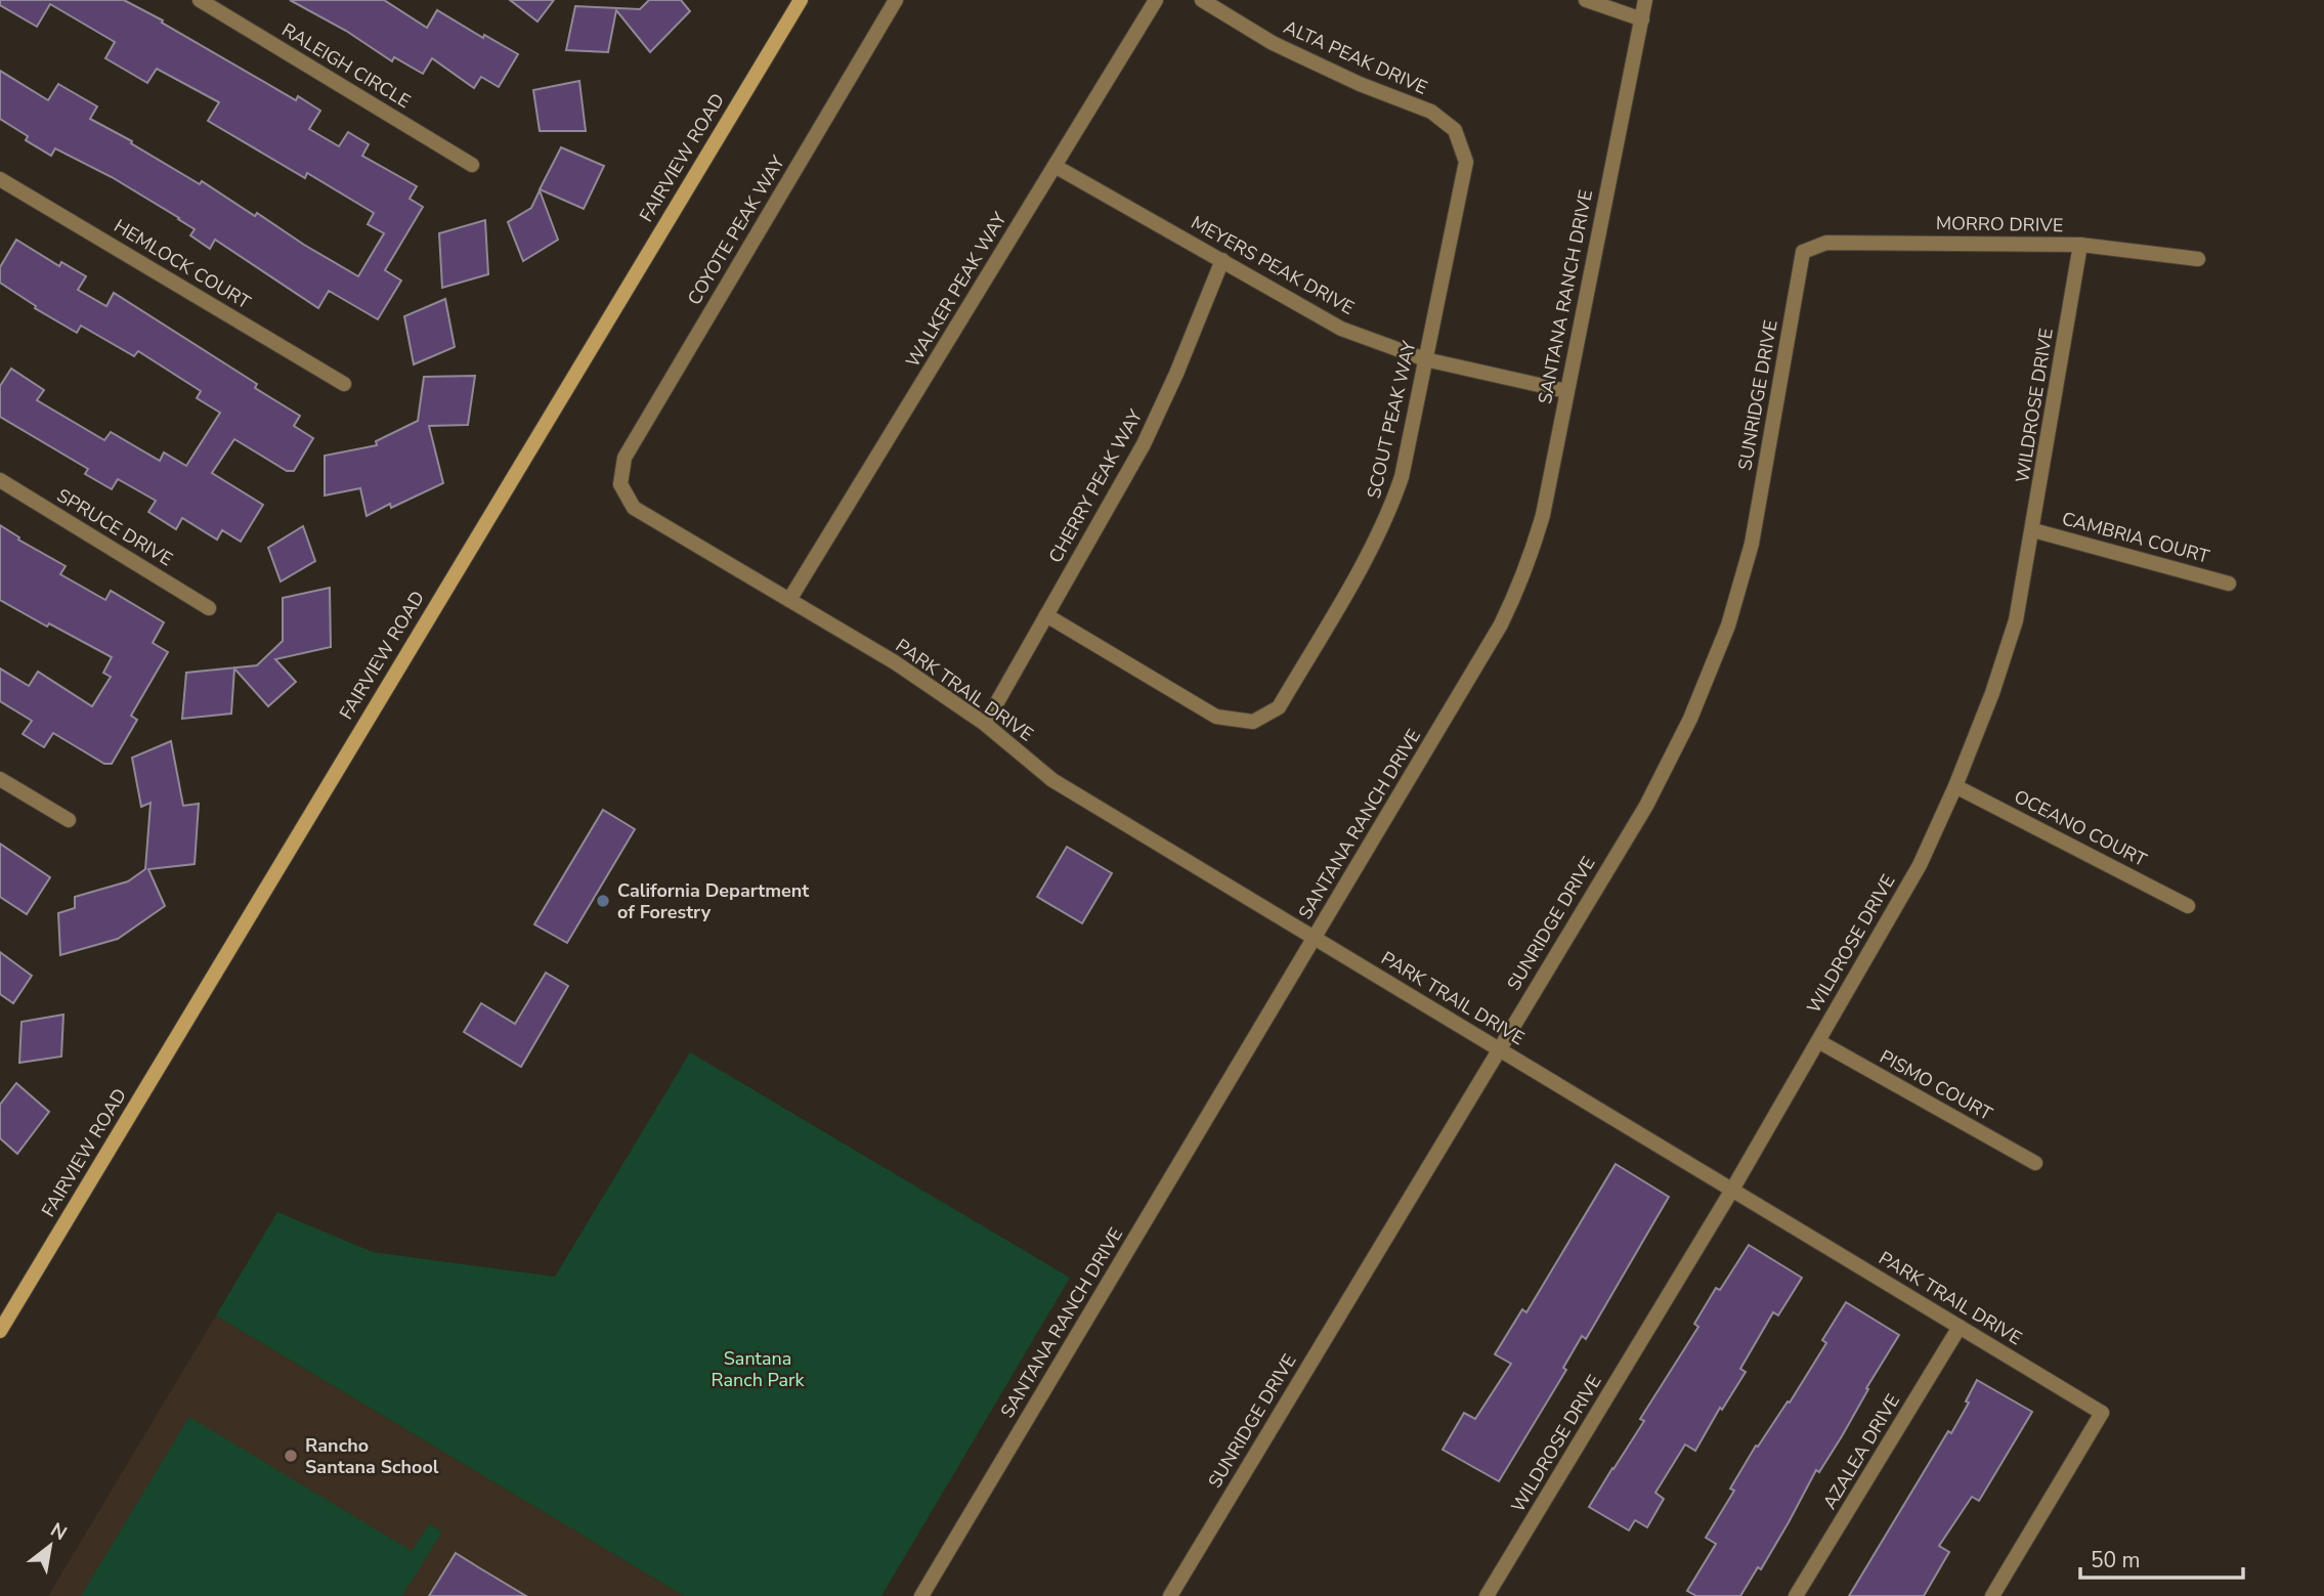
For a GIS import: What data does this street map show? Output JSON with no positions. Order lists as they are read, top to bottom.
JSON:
{
  "streets": {
    "main road": ["FAIRVIEW ROAD"],
    "street": [
      "ALTA PEAK DRIVE",
      "RALEIGH CIRCLE",
      "MORRO DRIVE",
      "COYOTE PEAK WAY",
      "HEMLOCK COURT",
      "MEYERS PEAK DRIVE",
      "WALKER PEAK WAY",
      "SANTANA RANCH DRIVE",
      "SUNRIDGE DRIVE",
      "WILDROSE DRIVE",
      "SCOUT PEAK WAY",
      "CHERRY PEAK WAY",
      "SPRUCE DRIVE",
      "CAMBRIA COURT",
      "PARK TRAIL DRIVE",
      "OCEANO COURT",
      "PISMO COURT",
      "AZALEA DRIVE"
    ]
  },
  "crossings": [
    ["ALTA PEAK DRIVE", "SCOUT PEAK WAY"],
    ["MORRO DRIVE", "SUNRIDGE DRIVE"],
    ["MORRO DRIVE", "WILDROSE DRIVE"],
    ["COYOTE PEAK WAY", "PARK TRAIL DRIVE"],
    ["MEYERS PEAK DRIVE", "WALKER PEAK WAY"],
    ["MEYERS PEAK DRIVE", "SANTANA RANCH DRIVE"],
    ["MEYERS PEAK DRIVE", "SCOUT PEAK WAY"],
    ["MEYERS PEAK DRIVE", "CHERRY PEAK WAY"],
    ["WALKER PEAK WAY", "PARK TRAIL DRIVE"],
    ["SANTANA RANCH DRIVE", "PARK TRAIL DRIVE"],
    ["SUNRIDGE DRIVE", "PARK TRAIL DRIVE"],
    ["WILDROSE DRIVE", "CAMBRIA COURT"],
    ["WILDROSE DRIVE", "PARK TRAIL DRIVE"],
    ["WILDROSE DRIVE", "OCEANO COURT"],
    ["WILDROSE DRIVE", "PISMO COURT"],
    ["SCOUT PEAK WAY", "CHERRY PEAK WAY"],
    ["CHERRY PEAK WAY", "PARK TRAIL DRIVE"],
    ["PARK TRAIL DRIVE", "AZALEA DRIVE"]
  ],
  "parks": ["Santana Ranch Park"],
  "places": ["California Department of Forestry", "Rancho Santana School"],
  "scale_bar": "50 m",
  "north": "top right"
}
